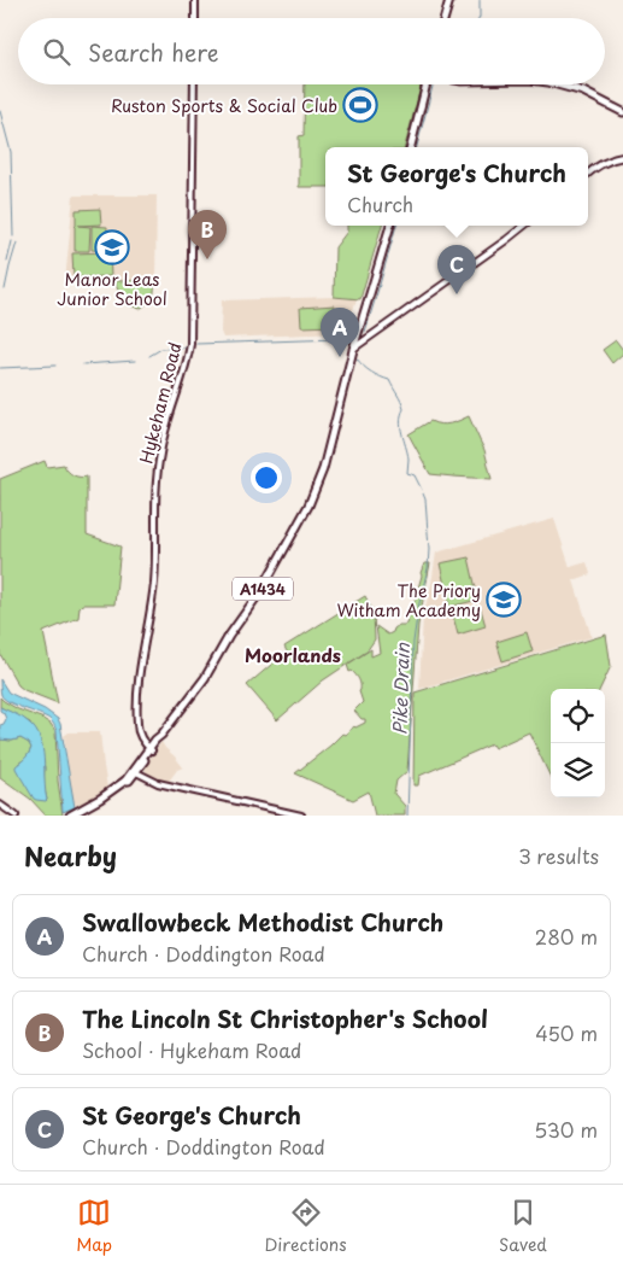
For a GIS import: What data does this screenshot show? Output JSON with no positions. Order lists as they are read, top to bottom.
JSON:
{
  "streets": {
    "main road": ["A1434"],
    "street": ["Hykeham Road"]
  },
  "districts": ["Moorlands"],
  "water": ["Pike Drain"],
  "places": {
    "sports": ["Ruston Sports & Social Club"],
    "school or university": ["Manor Leas Junior School", "The Priory Witham Academy"]
  },
  "page": {
    "search": "Search here",
    "popup": ["St George's Church", "Church"],
    "pins": ["B", "C", "A"],
    "heading": ["Nearby", "3 results"],
    "list": [
      {
        "mark": "A",
        "name": "Swallowbeck Methodist Church",
        "note": "Church · Doddington Road",
        "value": "280 m"
      },
      {
        "mark": "B",
        "name": "The Lincoln St Christopher's School",
        "note": "School · Hykeham Road",
        "value": "450 m"
      },
      {
        "mark": "C",
        "name": "St George's Church",
        "note": "Church · Doddington Road",
        "value": "530 m"
      }
    ],
    "nav": ["Map", "Directions", "Saved"]
  }
}
